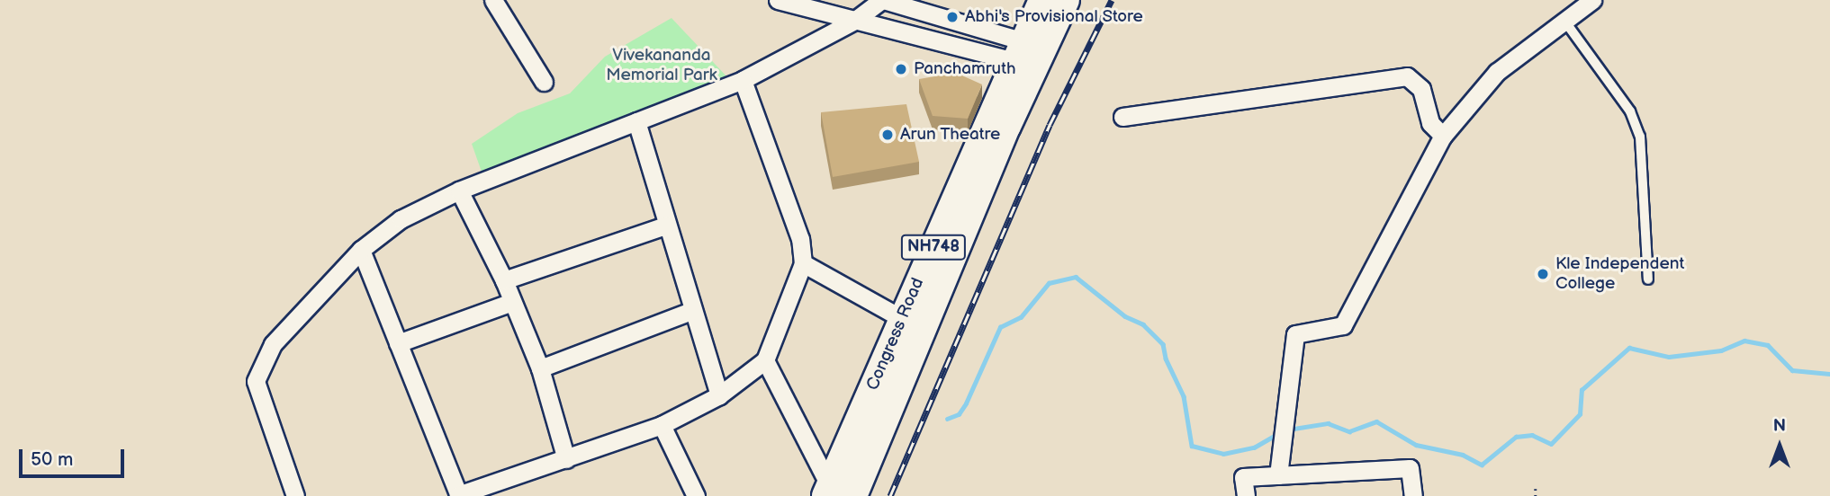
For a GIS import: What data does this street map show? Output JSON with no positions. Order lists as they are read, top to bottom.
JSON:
{
  "streets": {
    "highway": ["NH748", "Congress Road"]
  },
  "parks": ["Vivekananda Memorial Park"],
  "places": [
    "Abhi's Provisional Store",
    "Panchamruth",
    "Arun Theatre",
    "Kle Independent College"
  ],
  "scale_bar": "50 m",
  "north": "top"
}
